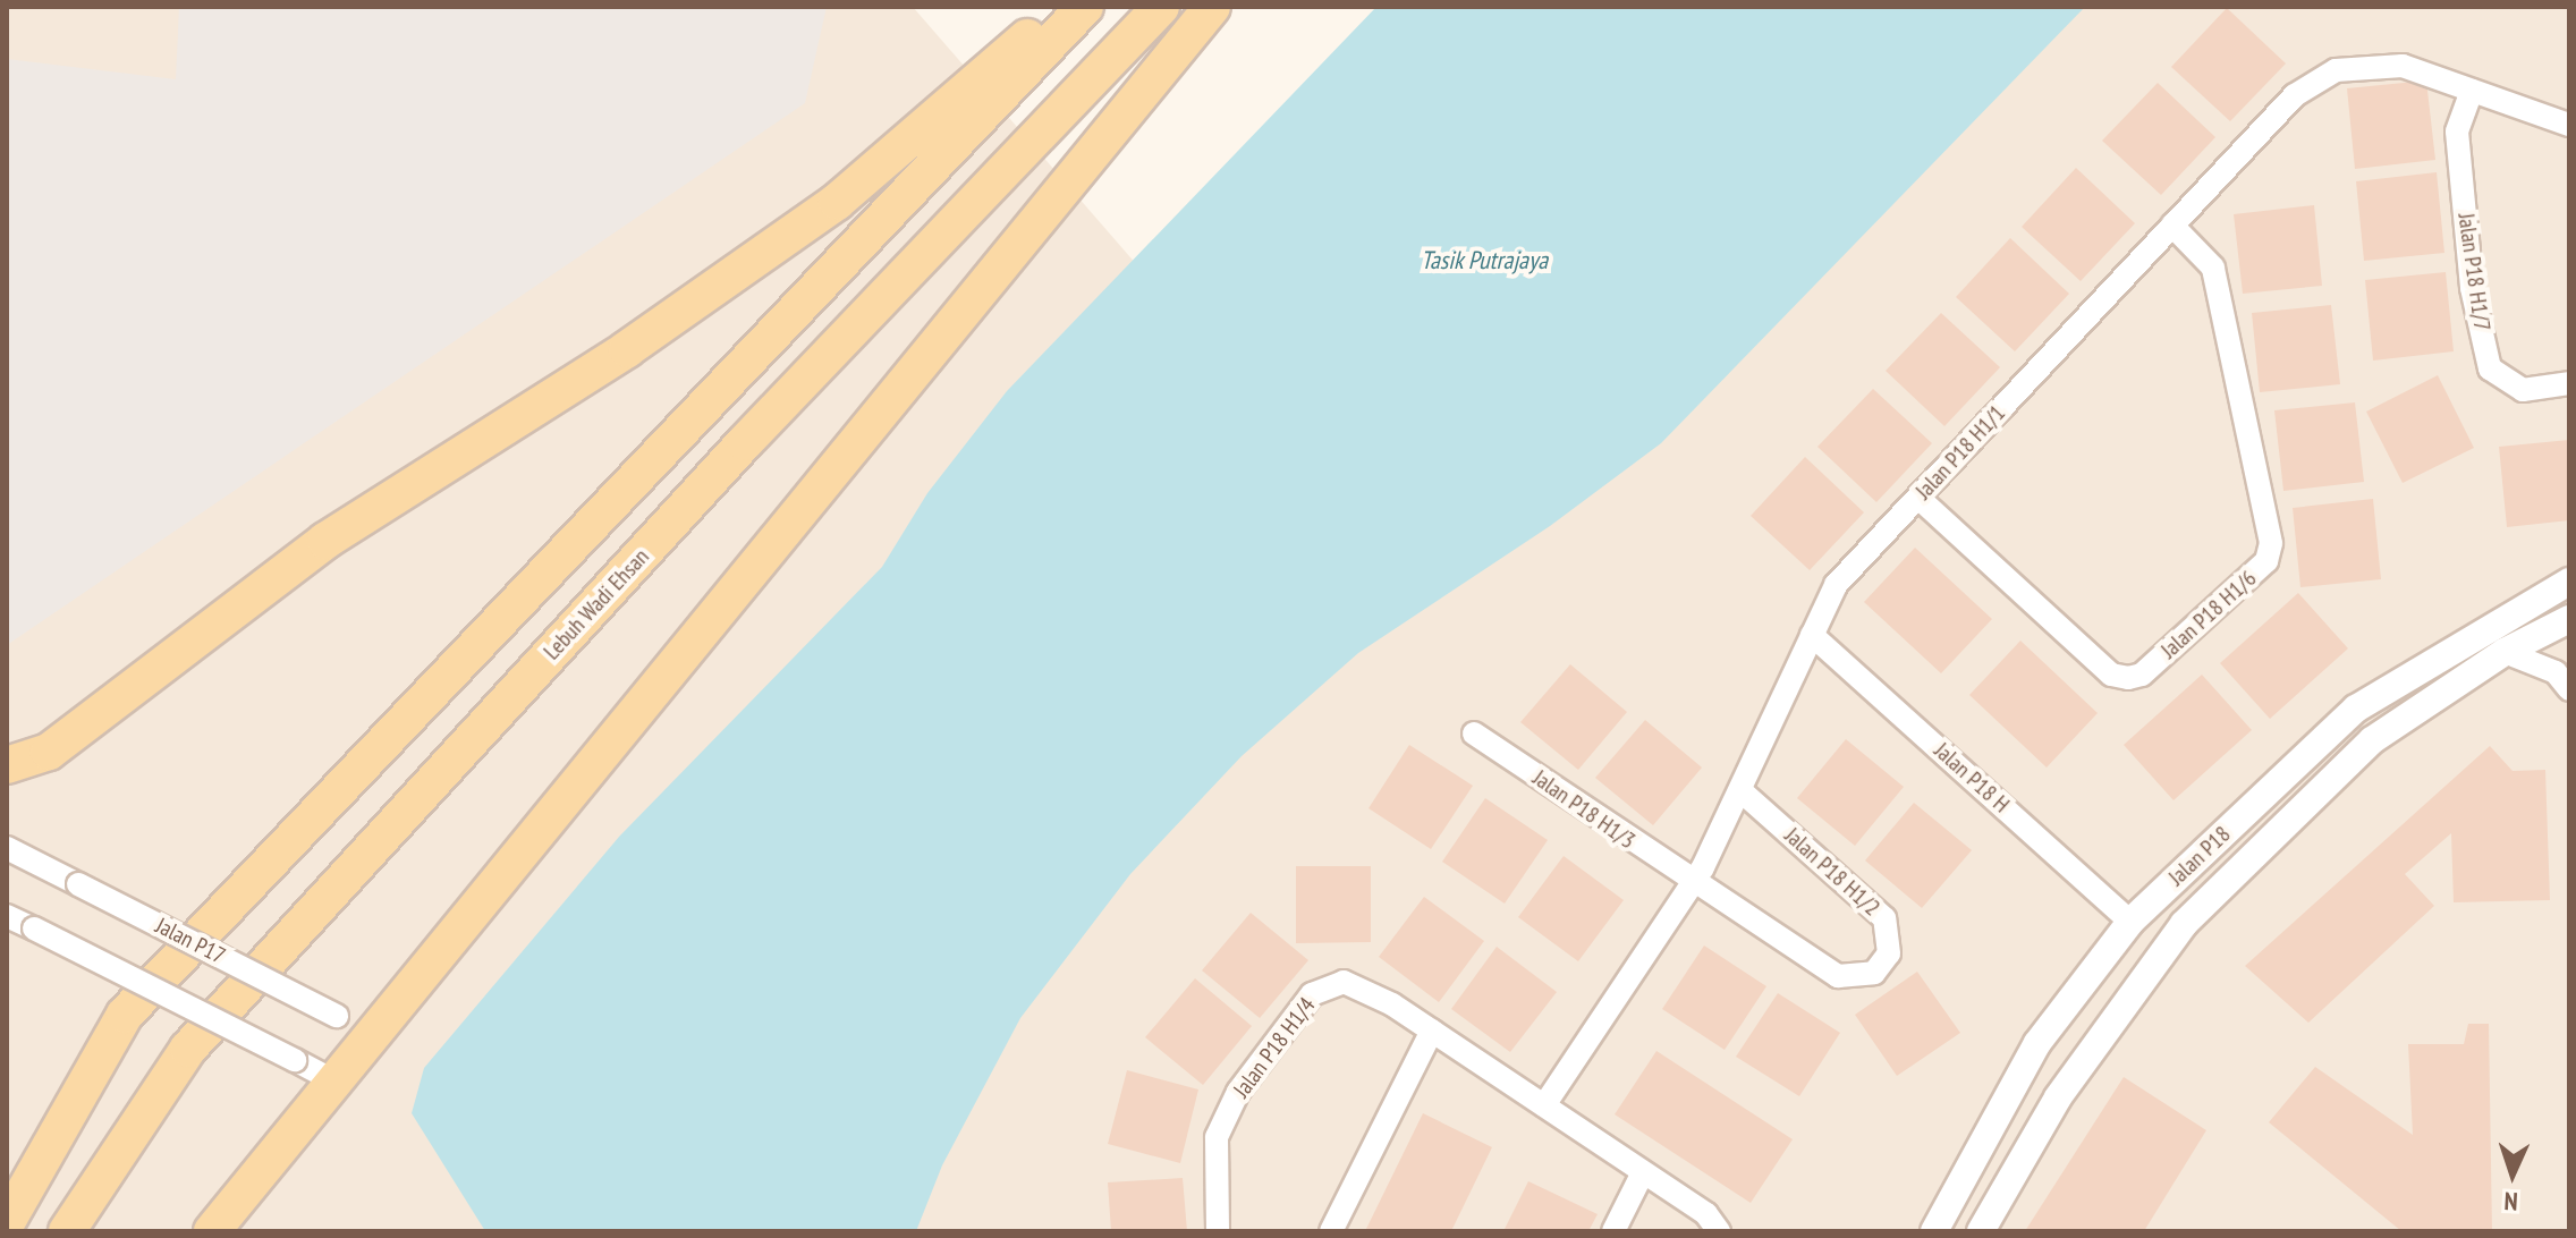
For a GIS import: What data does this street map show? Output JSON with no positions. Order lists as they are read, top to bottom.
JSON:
{
  "streets": {
    "main road": ["Lebuh Wadi Ehsan"],
    "street": [
      "Jalan P18 H1/7",
      "Jalan P18 H1/1",
      "Jalan P18 H1/6",
      "Jalan P18 H",
      "Jalan P18 H1/3",
      "Jalan P18",
      "Jalan P18 H1/2",
      "Jalan P17",
      "Jalan P18 H1/4"
    ]
  },
  "crossings": [
    ["Jalan P18 H1/7", "Jalan P18 H1/1"],
    ["Jalan P18 H1/1", "Jalan P18 H1/6"],
    ["Jalan P18 H1/1", "Jalan P18 H"],
    ["Jalan P18 H1/1", "Jalan P18 H1/3"],
    ["Jalan P18 H1/1", "Jalan P18 H1/2"],
    ["Jalan P18 H1/1", "Jalan P18 H1/4"],
    ["Jalan P18 H", "Jalan P18"],
    ["Jalan P18 H1/3", "Jalan P18 H1/2"]
  ],
  "water": ["Tasik Putrajaya"],
  "north": "bottom"
}
